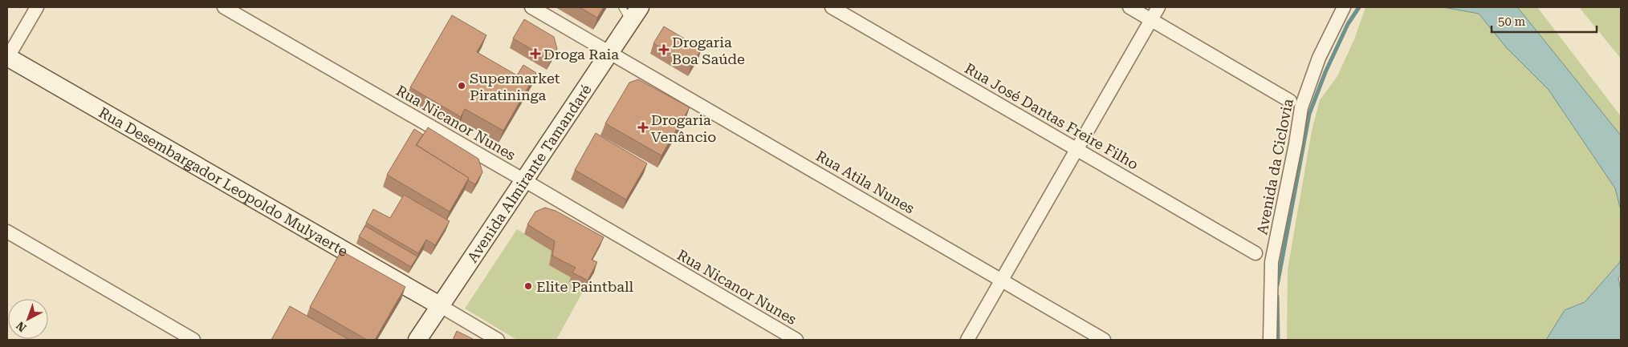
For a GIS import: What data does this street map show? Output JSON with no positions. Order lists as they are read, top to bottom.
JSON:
{
  "streets": {
    "street": [
      "Rua José Dantas Freire Filho",
      "Rua Nicanor Nunes",
      "Avenida da Ciclovia",
      "Avenida Almirante Tamandaré",
      "Rua Desembargador Leopoldo Mulyaerte",
      "Rua Atila Nunes"
    ]
  },
  "crossings": [
    ["Rua Nicanor Nunes", "Avenida Almirante Tamandaré"],
    ["Avenida Almirante Tamandaré", "Rua Desembargador Leopoldo Mulyaerte"],
    ["Avenida Almirante Tamandaré", "Rua Atila Nunes"]
  ],
  "places": {
    "health": ["Drogaria Boa Saúde", "Droga Raia", "Drogaria Venâncio"],
    "other": ["Supermarket Piratininga", "Elite Paintball"]
  },
  "scale_bar": "50 m",
  "north": "bottom left"
}
